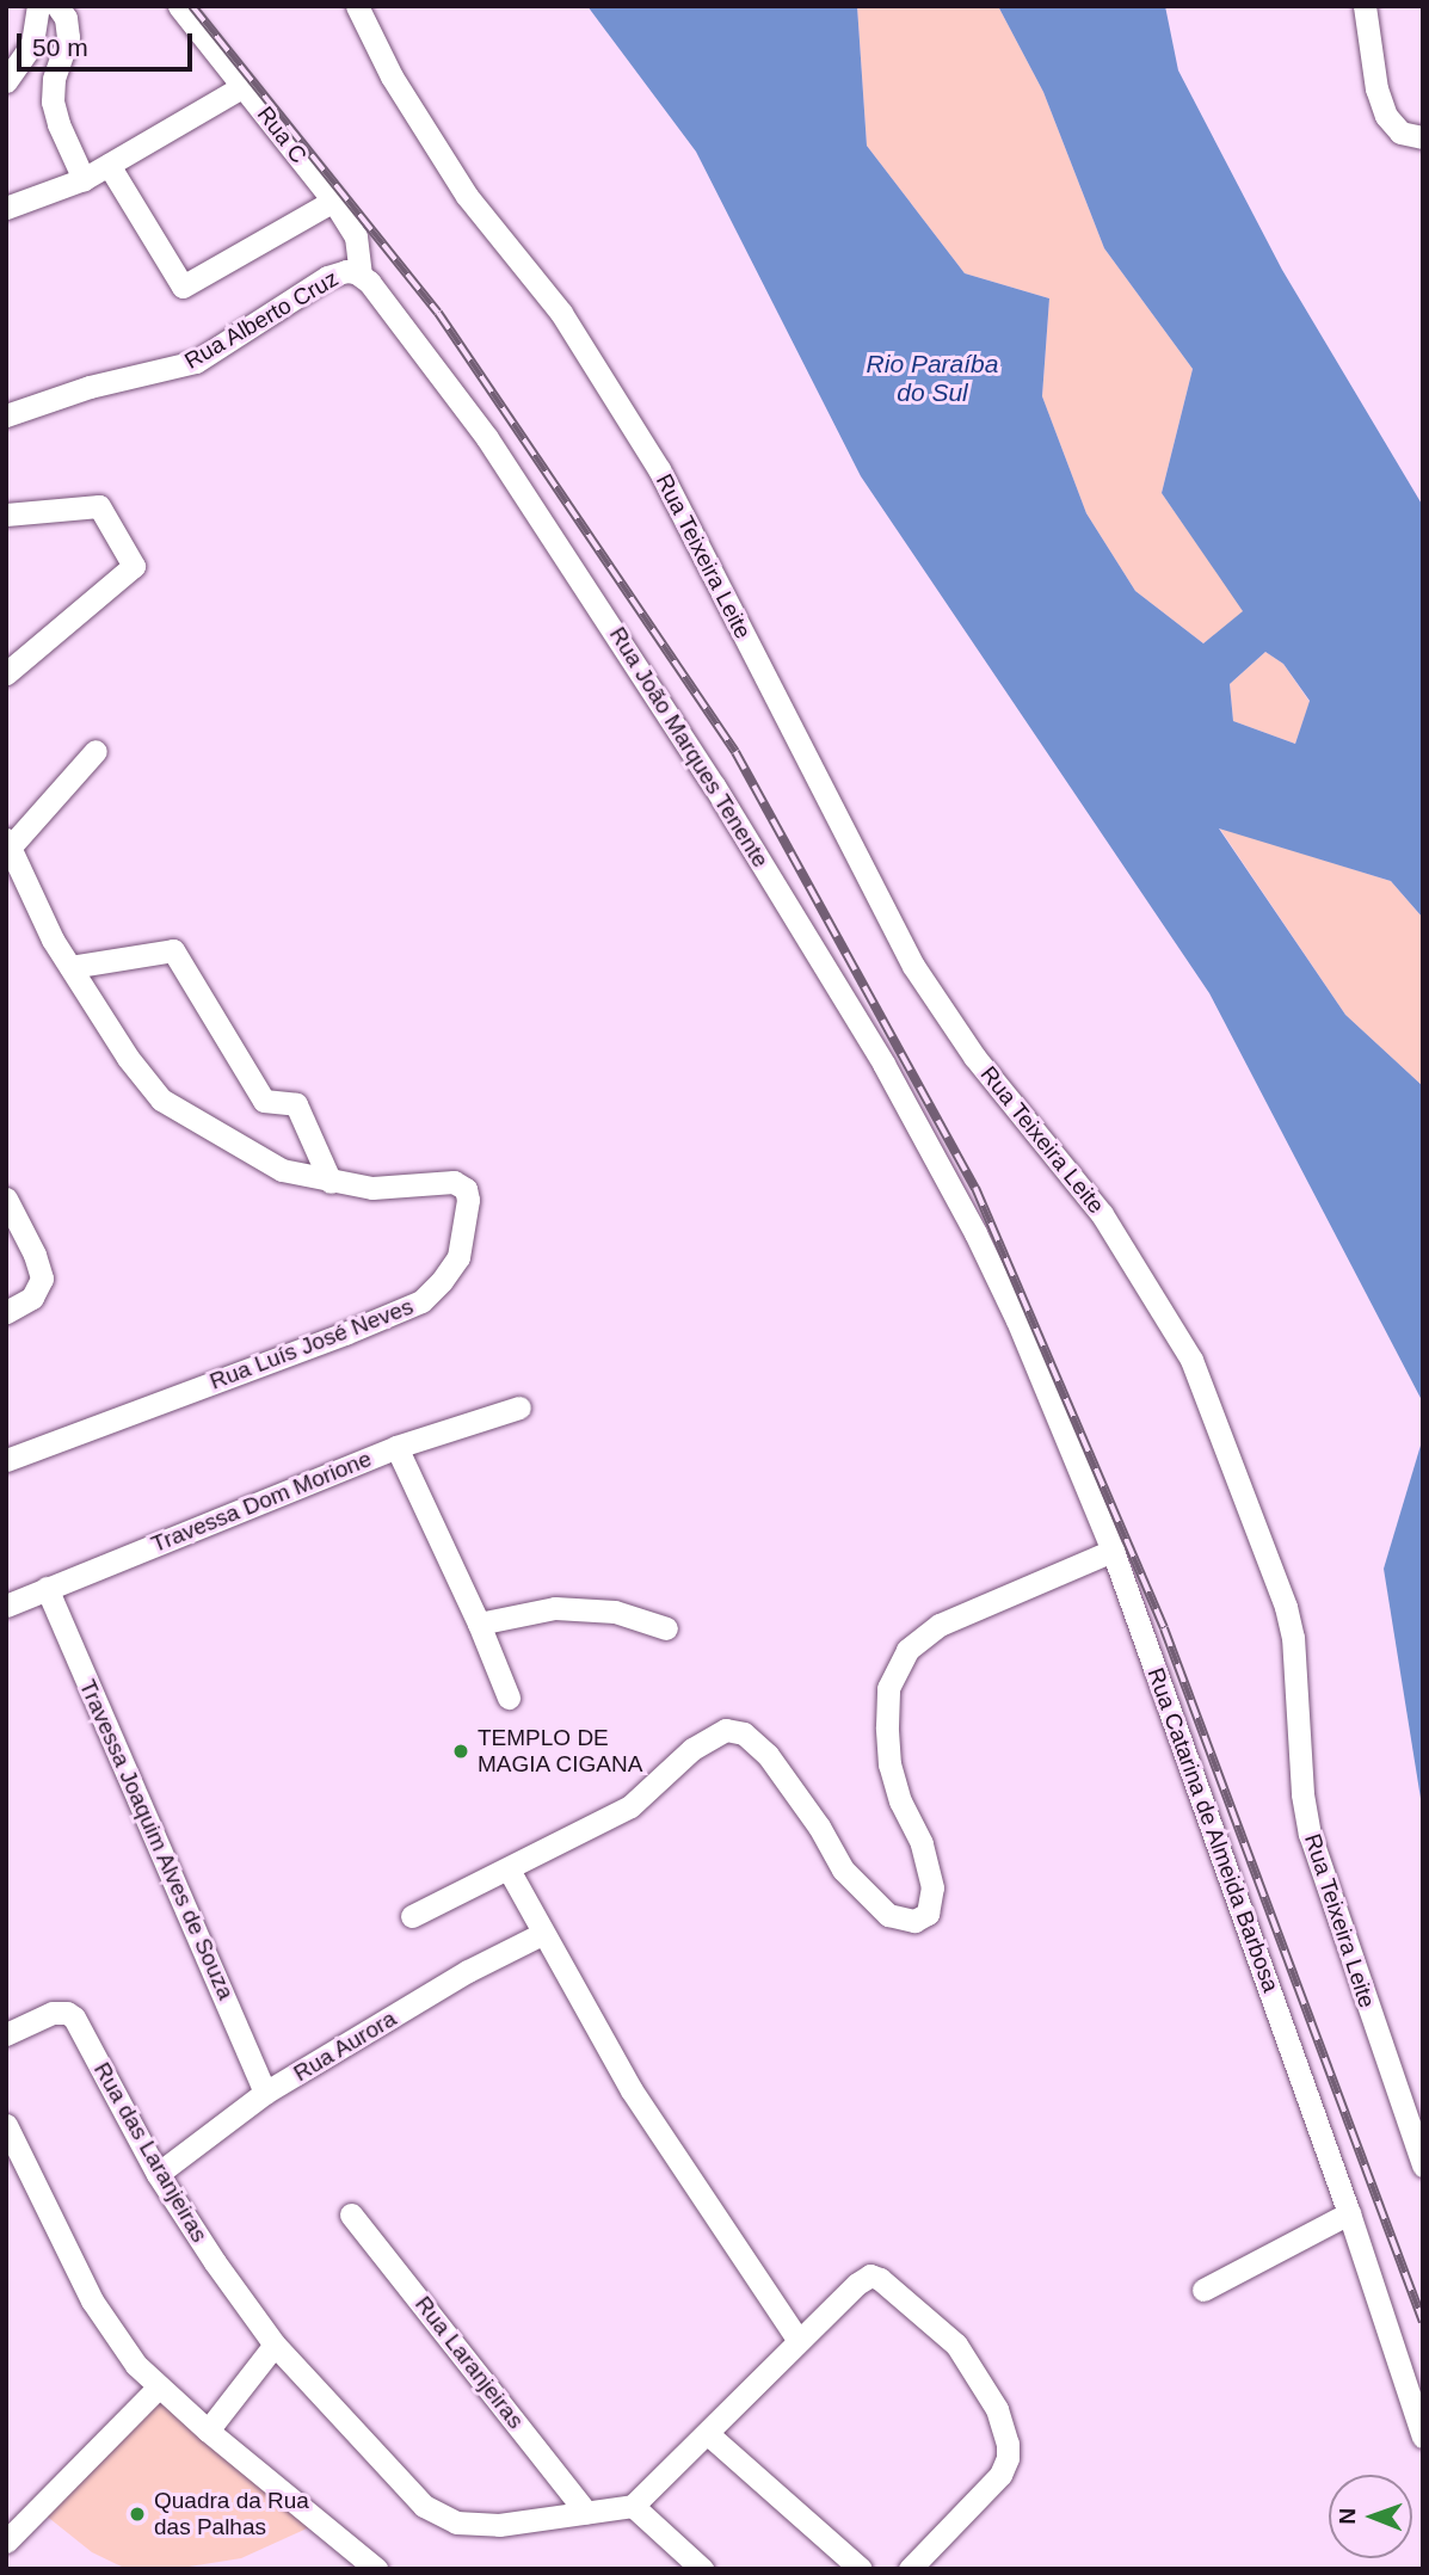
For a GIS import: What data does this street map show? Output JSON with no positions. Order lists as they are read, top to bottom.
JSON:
{
  "streets": {
    "street": [
      "Rua C",
      "Rua Alberto Cruz",
      "Rua Teixeira Leite",
      "Rua João Marques Tenente",
      "Rua Luís José Neves",
      "Travessa Dom Morione",
      "Rua Catarina de Almeida Barbosa",
      "Travessa Joaquim Alves de Souza",
      "Rua Aurora",
      "Rua das Laranjeiras",
      "Rua Laranjeiras"
    ]
  },
  "crossings": [
    ["Rua C", "Rua Alberto Cruz"],
    ["Rua C", "Rua João Marques Tenente"],
    ["Rua Alberto Cruz", "Rua João Marques Tenente"],
    ["Rua João Marques Tenente", "Rua Catarina de Almeida Barbosa"],
    ["Travessa Dom Morione", "Travessa Joaquim Alves de Souza"],
    ["Travessa Joaquim Alves de Souza", "Rua Aurora"],
    ["Rua Aurora", "Rua das Laranjeiras"],
    ["Rua das Laranjeiras", "Rua Laranjeiras"]
  ],
  "water": ["Rio Paraíba do Sul"],
  "places": ["TEMPLO DE MAGIA CIGANA", "Quadra da Rua das Palhas"],
  "scale_bar": "50 m",
  "north": "left"
}
